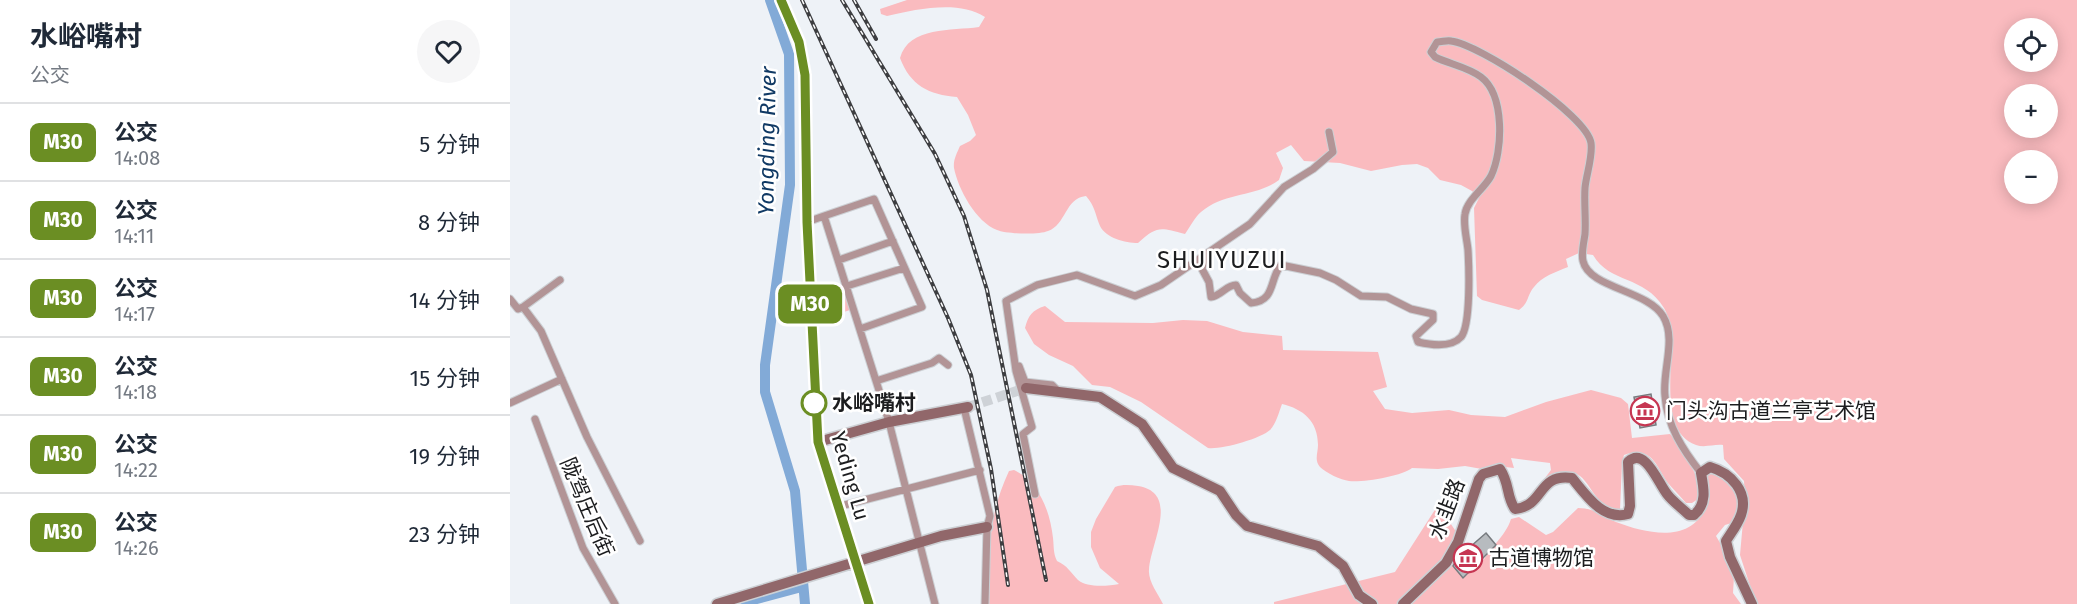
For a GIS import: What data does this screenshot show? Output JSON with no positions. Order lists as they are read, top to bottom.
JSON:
{
  "streets": {
    "street": ["Yeding Lu", "陇驾庄后街", "水韭路"]
  },
  "districts": ["SHUIYUZUI"],
  "water": ["Yongding River"],
  "places": {
    "other": ["水峪嘴村"],
    "museum": ["门头沟古道兰亭艺术馆", "古道博物馆"]
  },
  "lines": ["bus line M30"],
  "page": {
    "heading": ["水峪嘴村", "公交"],
    "on_map": "M30",
    "map_buttons": ["+", "−"],
    "list": [
      {
        "mark": "M30",
        "name": "公交",
        "note": "14:08",
        "value": "5 分钟"
      },
      {
        "mark": "M30",
        "name": "公交",
        "note": "14:11",
        "value": "8 分钟"
      },
      {
        "mark": "M30",
        "name": "公交",
        "note": "14:17",
        "value": "14 分钟"
      },
      {
        "mark": "M30",
        "name": "公交",
        "note": "14:18",
        "value": "15 分钟"
      },
      {
        "mark": "M30",
        "name": "公交",
        "note": "14:22",
        "value": "19 分钟"
      },
      {
        "mark": "M30",
        "name": "公交",
        "note": "14:26",
        "value": "23 分钟"
      }
    ]
  }
}
